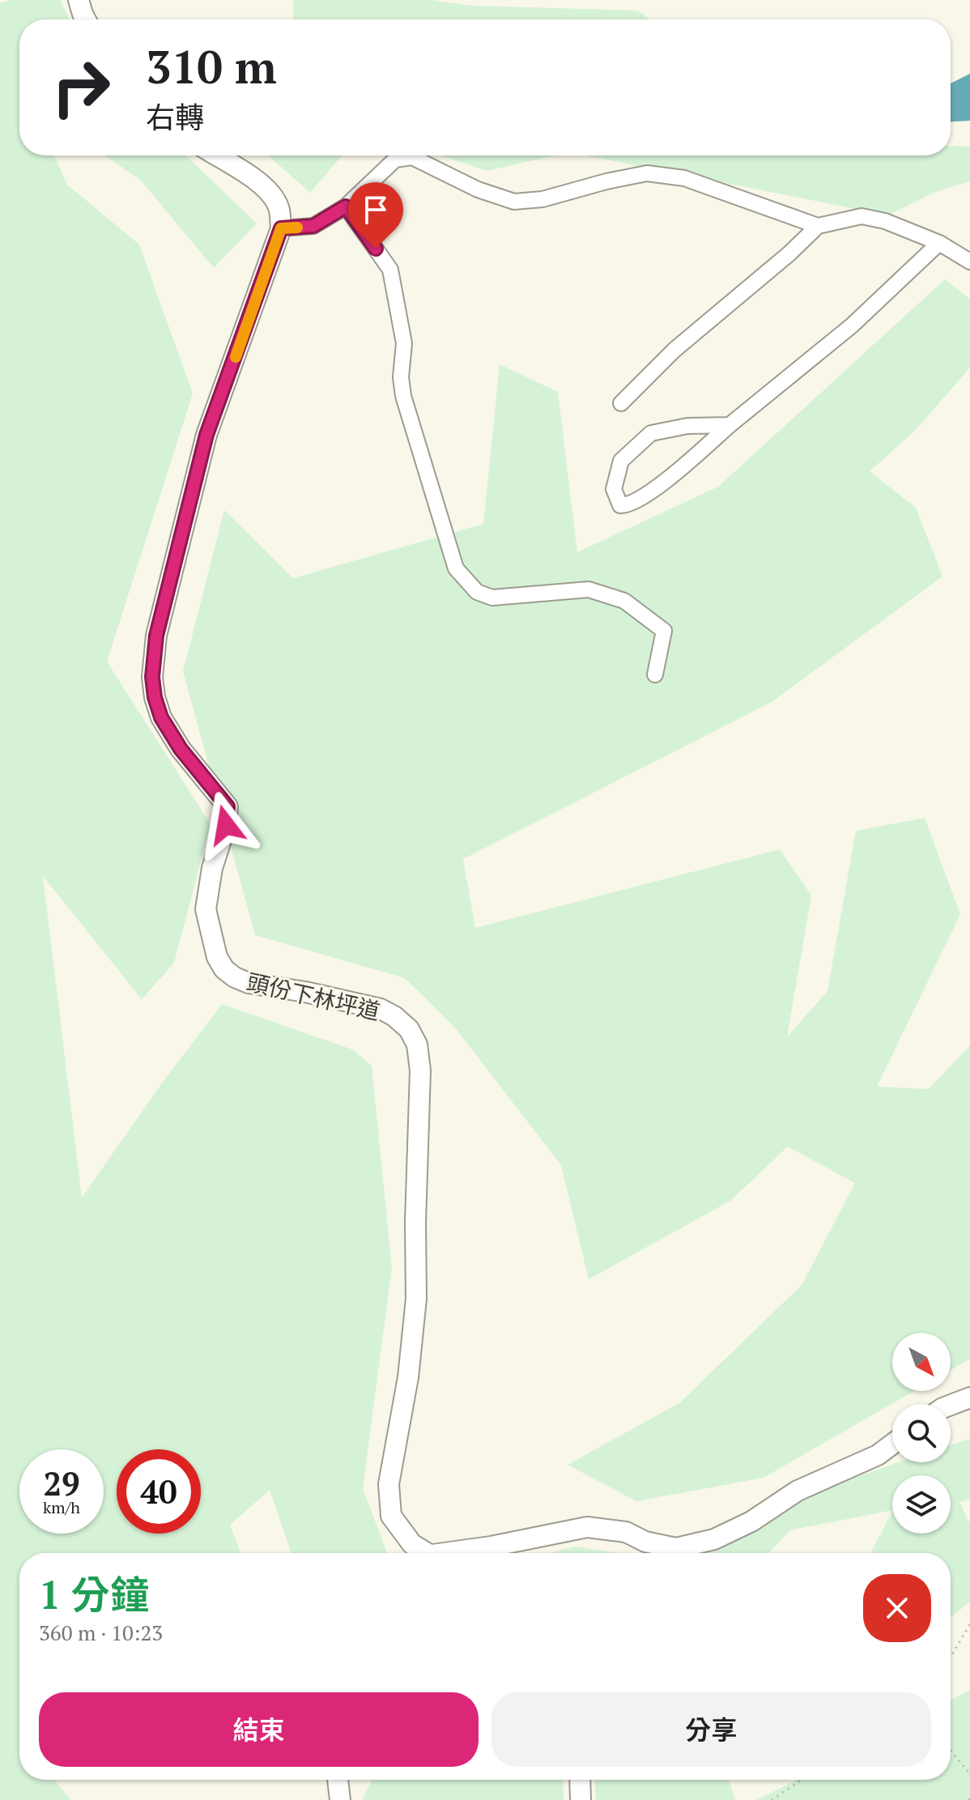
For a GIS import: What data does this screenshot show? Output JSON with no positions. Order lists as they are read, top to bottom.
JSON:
{
  "streets": {
    "street": ["頭份下林坪道"]
  },
  "north": "bottom right",
  "page": {
    "turn": ["310 m", "右轉"],
    "speed": "29 km/h",
    "limit": "40",
    "heading": ["1 分鐘", "360 m · 10:23"],
    "buttons": ["結束", "分享"]
  }
}
